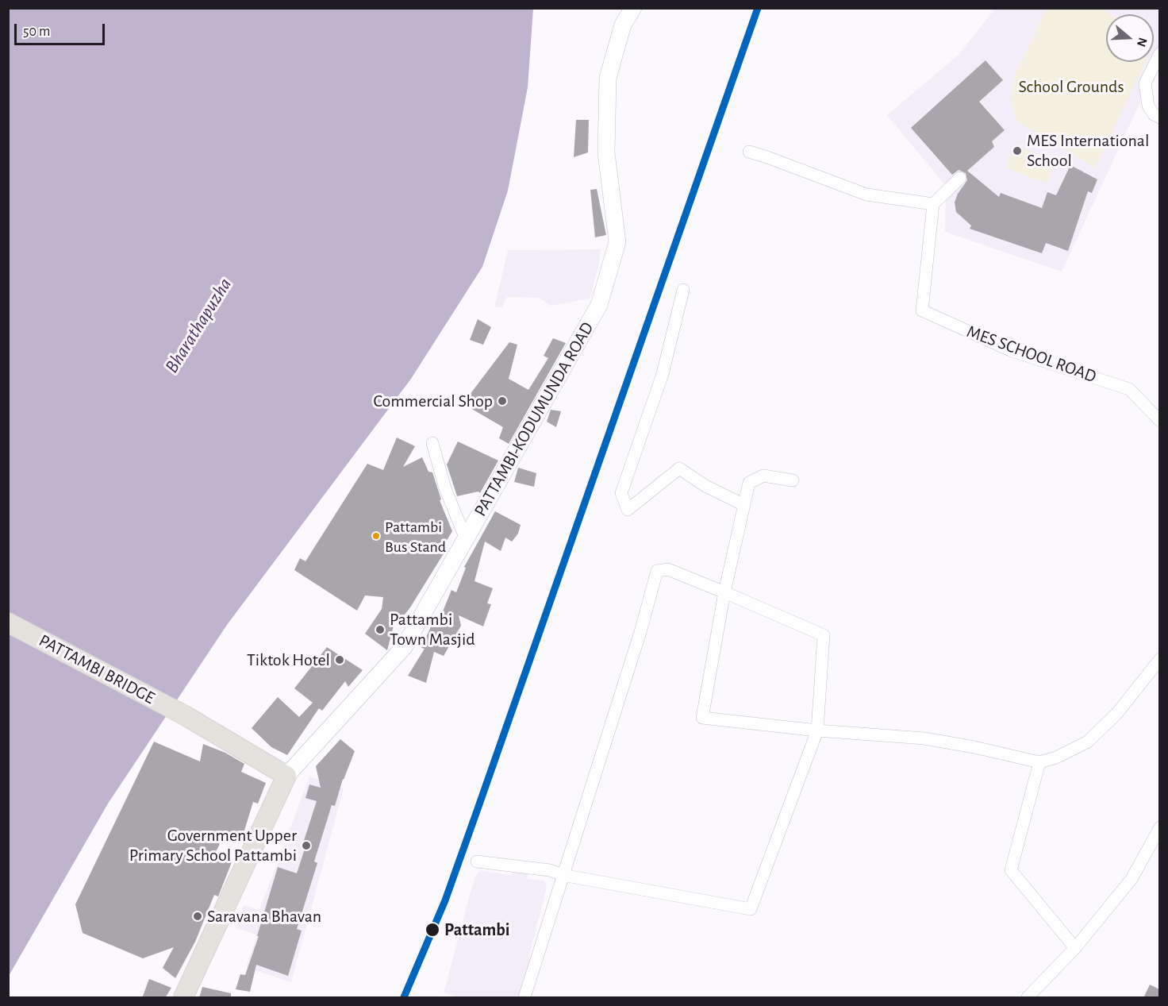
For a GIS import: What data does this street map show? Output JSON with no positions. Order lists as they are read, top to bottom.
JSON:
{
  "streets": {
    "main road": ["PATTAMBI-KODUMUNDA ROAD", "PATTAMBI BRIDGE"],
    "street": ["MES SCHOOL ROAD"]
  },
  "crossings": [
    ["PATTAMBI-KODUMUNDA ROAD", "PATTAMBI BRIDGE"]
  ],
  "water": ["Bharathapuzha"],
  "parks": ["School Grounds"],
  "places": [
    "MES International School",
    "Commercial Shop",
    "Pattambi Bus Stand",
    "Pattambi Town Masjid",
    "Tiktok Hotel",
    "Government Upper Primary School Pattambi",
    "Saravana Bhavan",
    "Pattambi"
  ],
  "scale_bar": "50 m",
  "north": "right"
}
